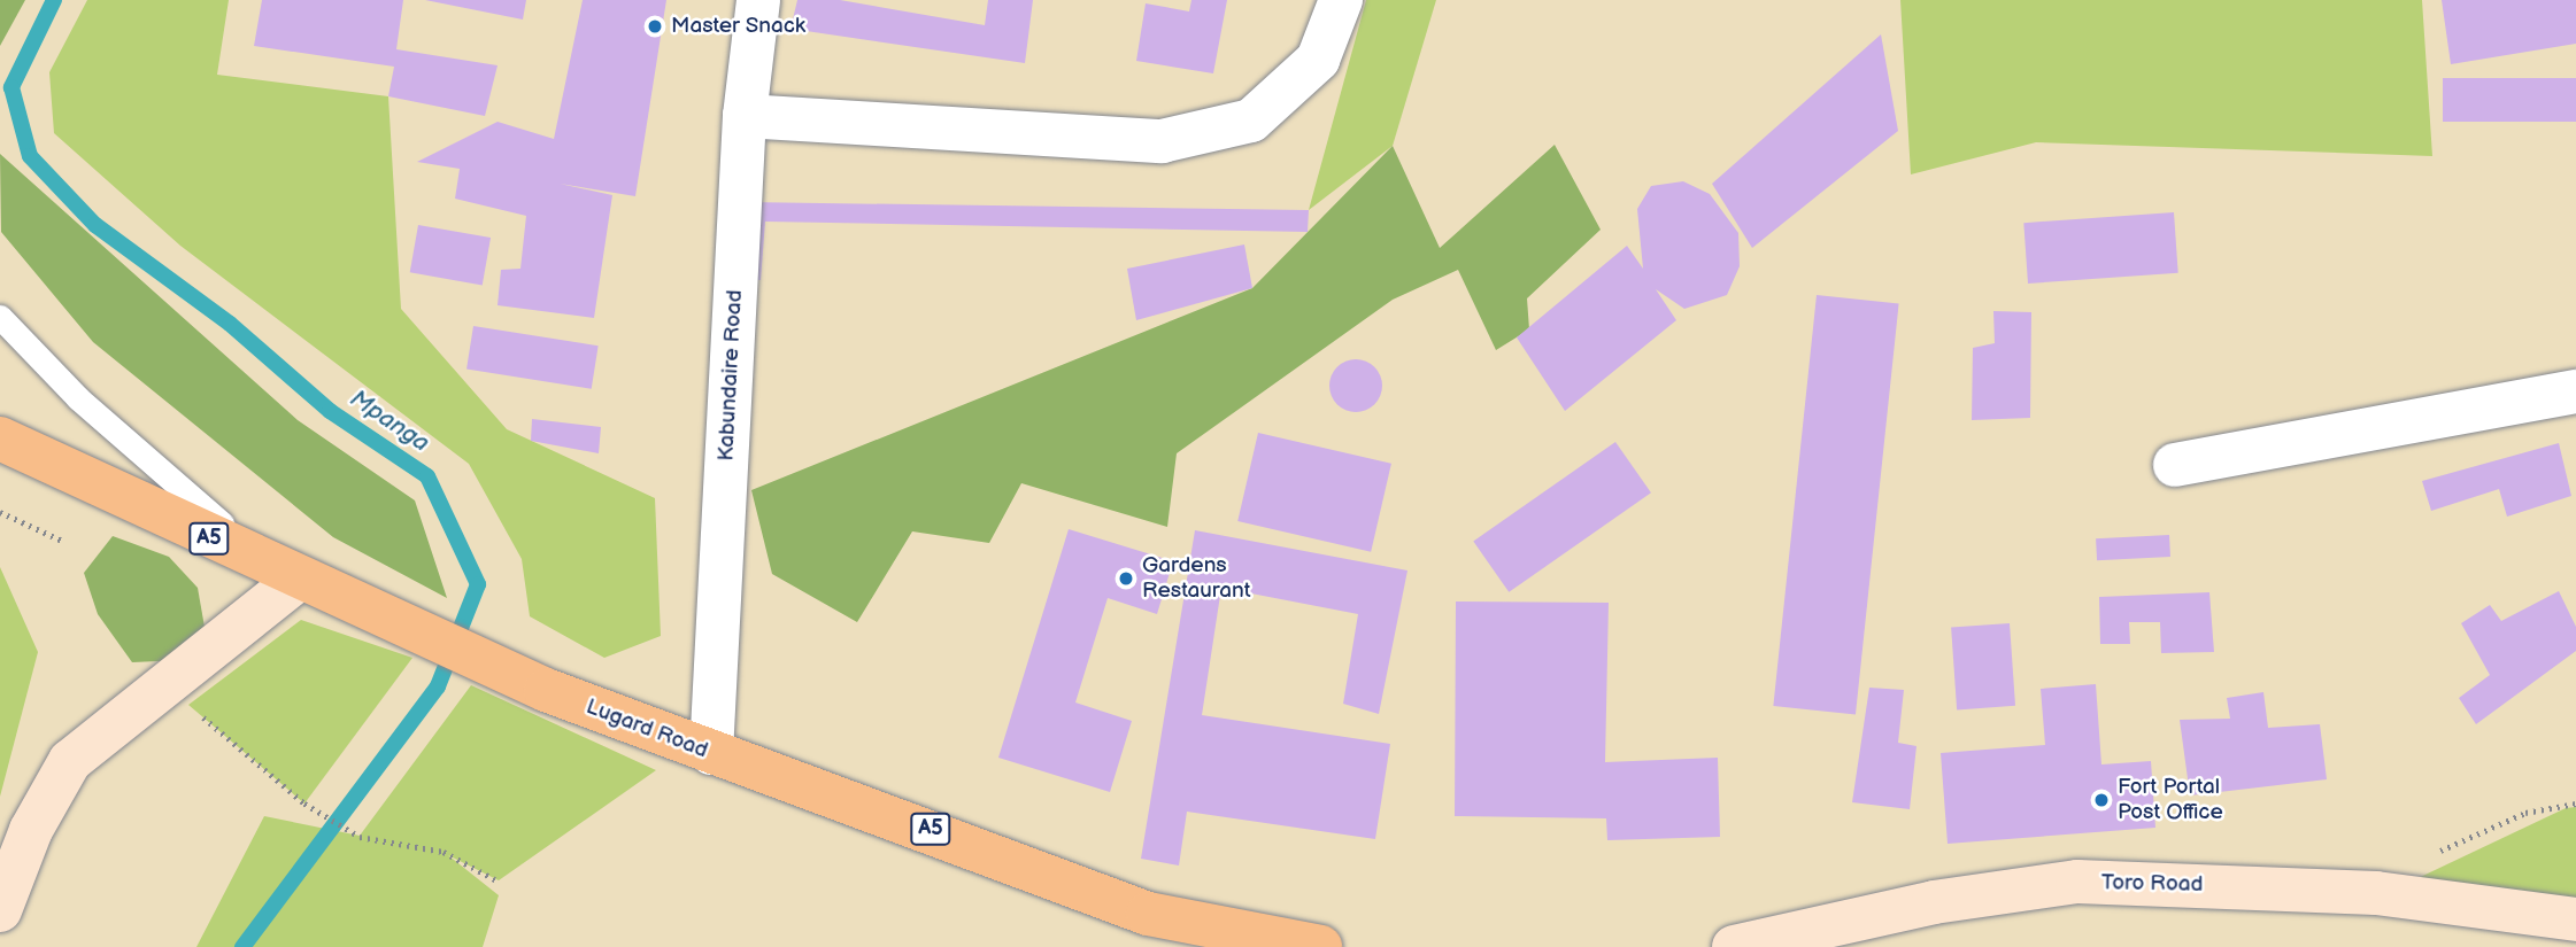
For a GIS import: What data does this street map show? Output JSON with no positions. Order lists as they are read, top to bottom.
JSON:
{
  "streets": {
    "highway": ["A5", "Lugard Road"],
    "main road": ["Toro Road"],
    "street": ["Kabundaire Road"]
  },
  "crossings": [
    ["Kabundaire Road", "Lugard Road"]
  ],
  "water": ["Mpanga"],
  "places": ["Master Snack", "Gardens Restaurant", "Fort Portal Post Office"]
}
